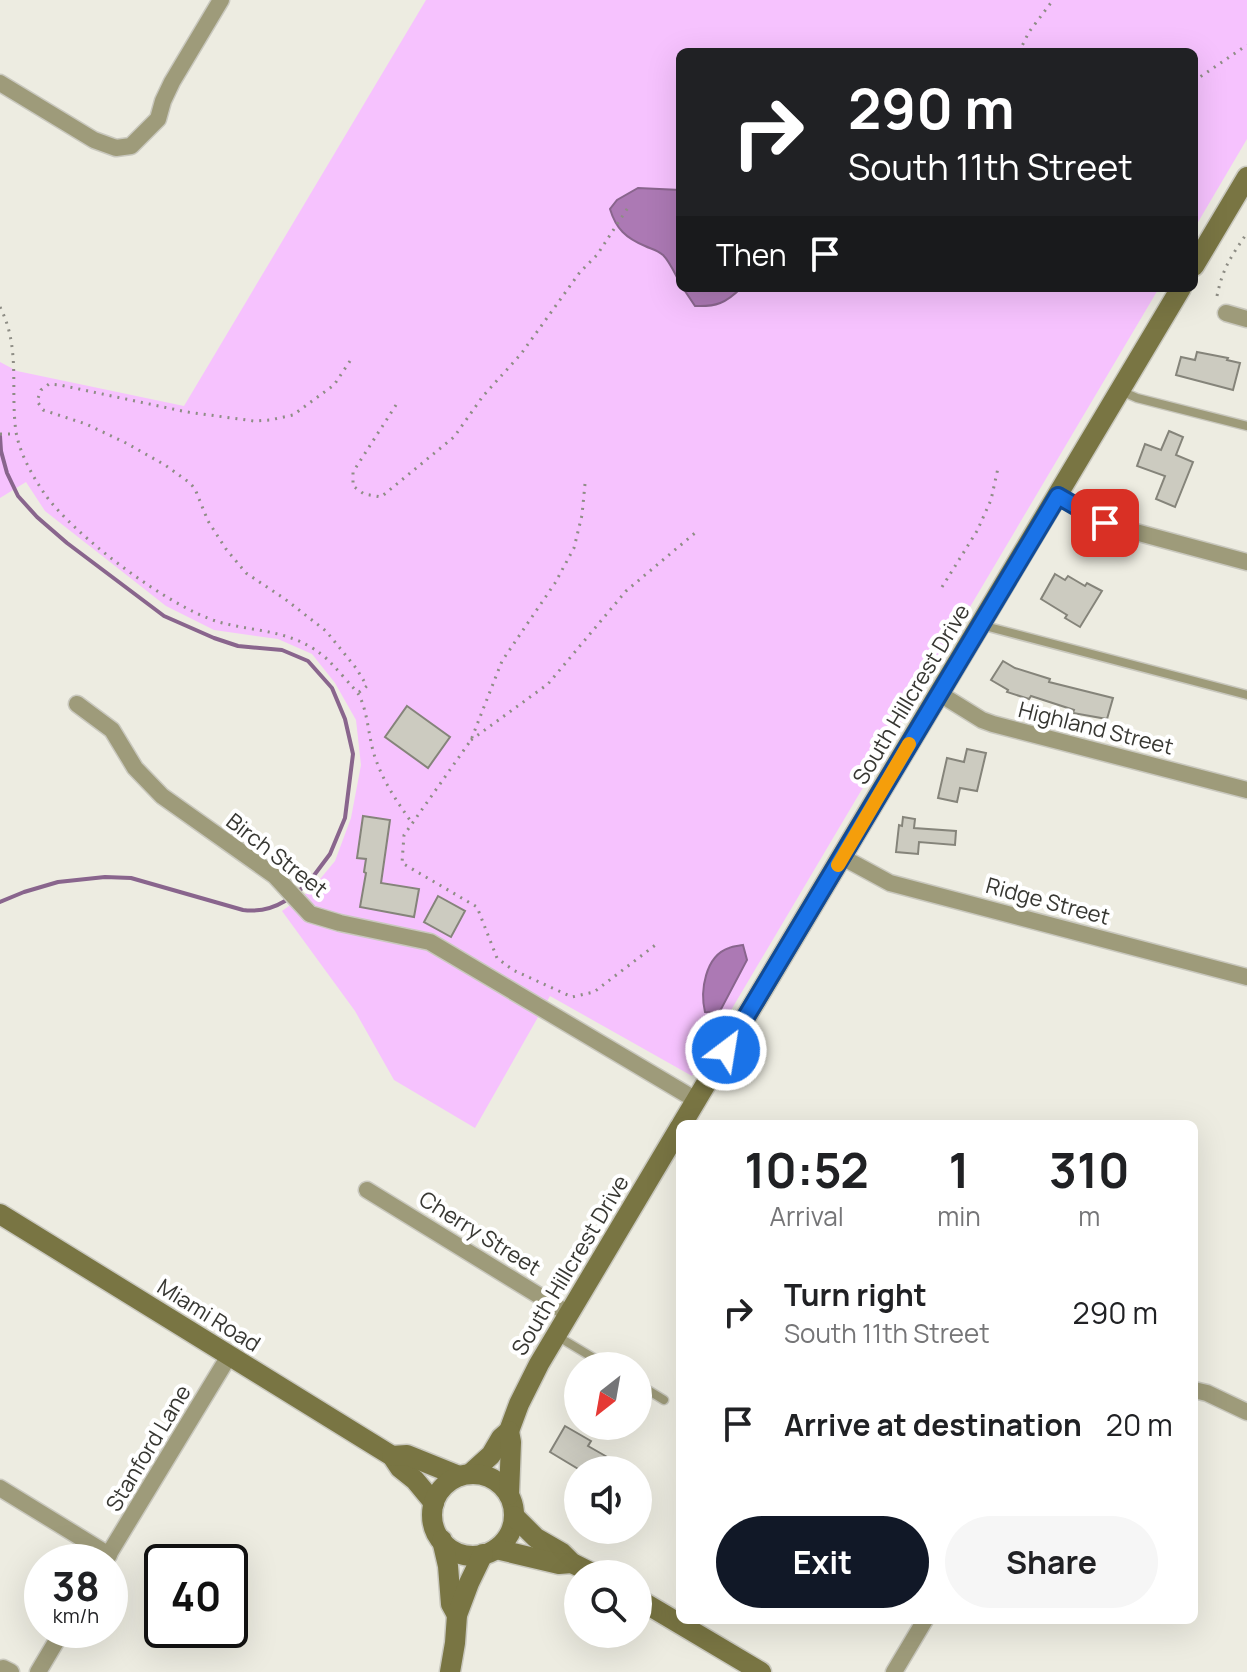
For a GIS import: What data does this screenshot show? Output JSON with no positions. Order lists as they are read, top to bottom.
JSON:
{
  "streets": {
    "street": [
      "South Hillcrest Drive",
      "Highland Street",
      "Birch Street",
      "Ridge Street",
      "Cherry Street",
      "Miami Road",
      "Stanford Lane"
    ]
  },
  "crossings": [
    ["South Hillcrest Drive", "Highland Street"],
    ["South Hillcrest Drive", "Birch Street"],
    ["South Hillcrest Drive", "Ridge Street"],
    ["South Hillcrest Drive", "Cherry Street"],
    ["South Hillcrest Drive", "Miami Road"],
    ["Miami Road", "Stanford Lane"]
  ],
  "north": "bottom left",
  "page": {
    "turn": ["290 m", "South 11th Street"],
    "then": "Then",
    "eta": [
      "10:52",
      "Arrival",
      "1",
      "min",
      "310",
      "m"
    ],
    "list": [
      {
        "name": "Turn right",
        "note": "South 11th Street",
        "value": "290 m"
      },
      {
        "name": "Arrive at destination",
        "value": "20 m"
      }
    ],
    "buttons": ["Exit", "Share"],
    "speed": "38 km/h",
    "limit": "40"
  }
}
